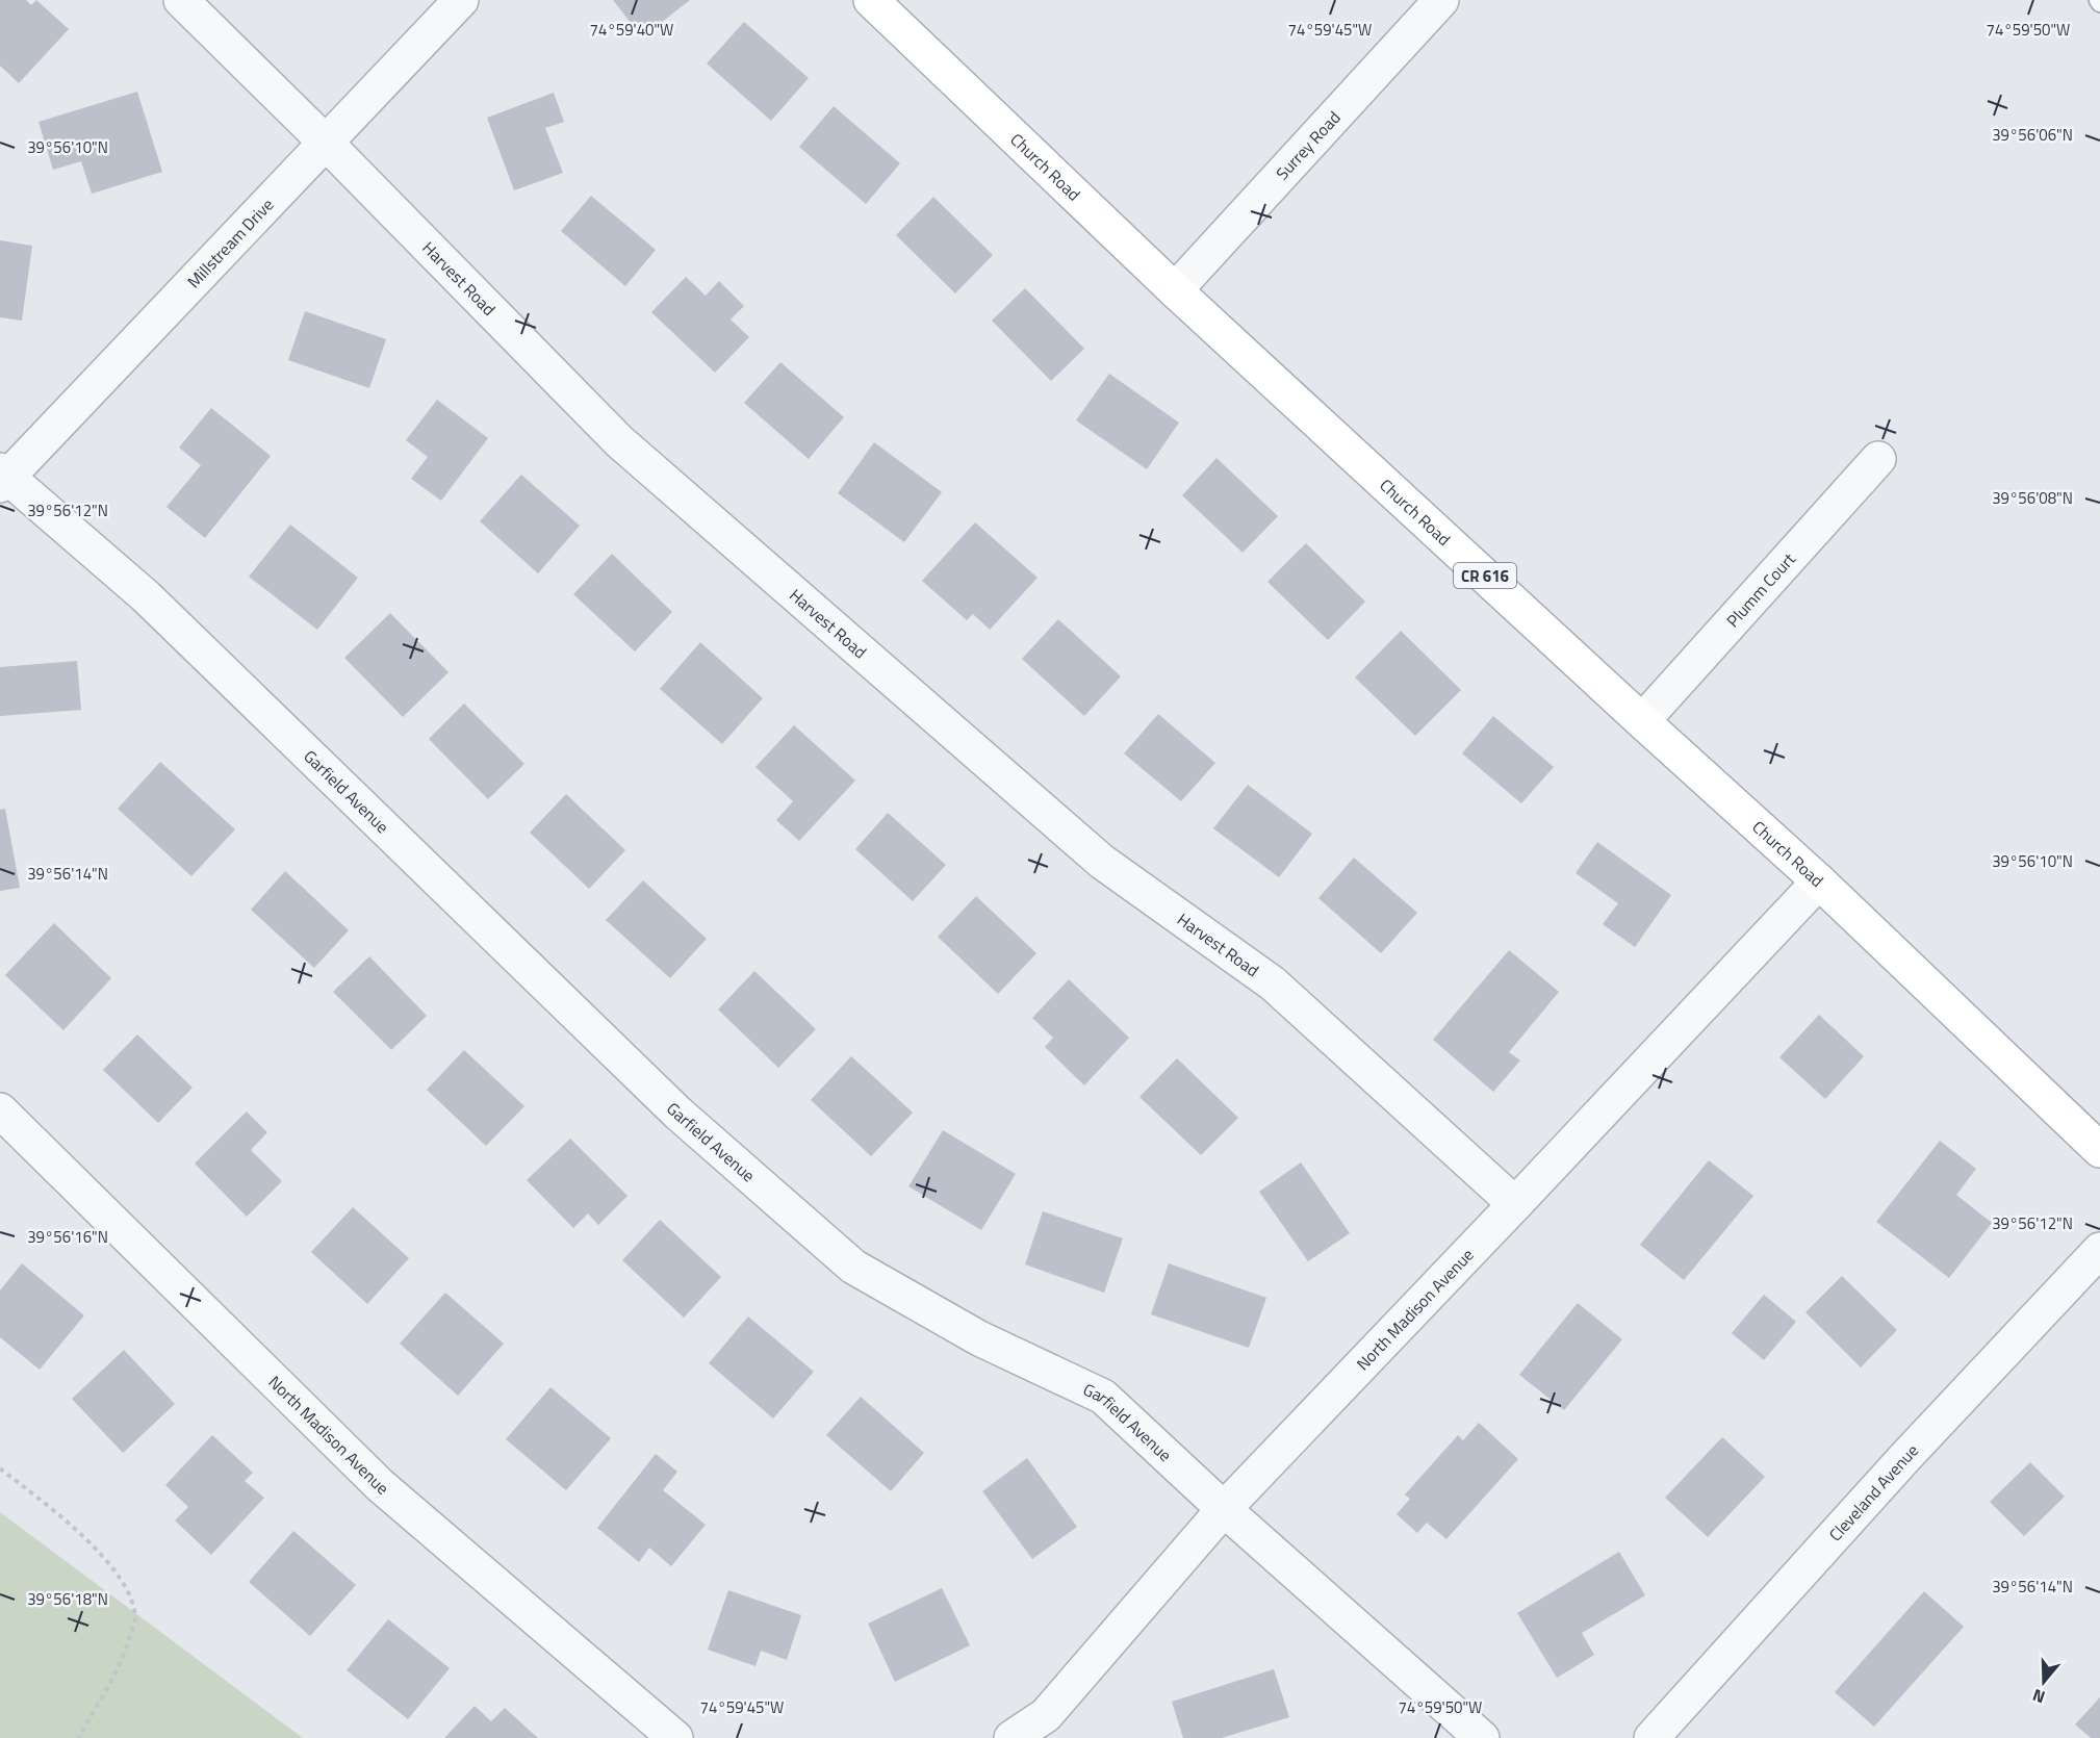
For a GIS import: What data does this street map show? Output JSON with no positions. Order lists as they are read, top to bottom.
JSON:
{
  "streets": {
    "main road": ["Church Road", "CR 616"],
    "street": [
      "Surrey Road",
      "Millstream Drive",
      "Harvest Road",
      "Plumm Court",
      "Garfield Avenue",
      "North Madison Avenue",
      "Cleveland Avenue"
    ]
  },
  "crossings": [
    ["Surrey Road", "Church Road"],
    ["Church Road", "Plumm Court"],
    ["Church Road", "North Madison Avenue"],
    ["Millstream Drive", "Harvest Road"],
    ["Millstream Drive", "Garfield Avenue"],
    ["Harvest Road", "North Madison Avenue"],
    ["Garfield Avenue", "North Madison Avenue"]
  ],
  "north": "bottom",
  "coordinates": [
    "74°59'40\"W",
    "74°59'45\"W",
    "74°59'50\"W",
    "39°56'06\"N",
    "39°56'10\"N",
    "39°56'08\"N",
    "39°56'12\"N",
    "39°56'14\"N",
    "39°56'16\"N",
    "39°56'18\"N"
  ]
}
